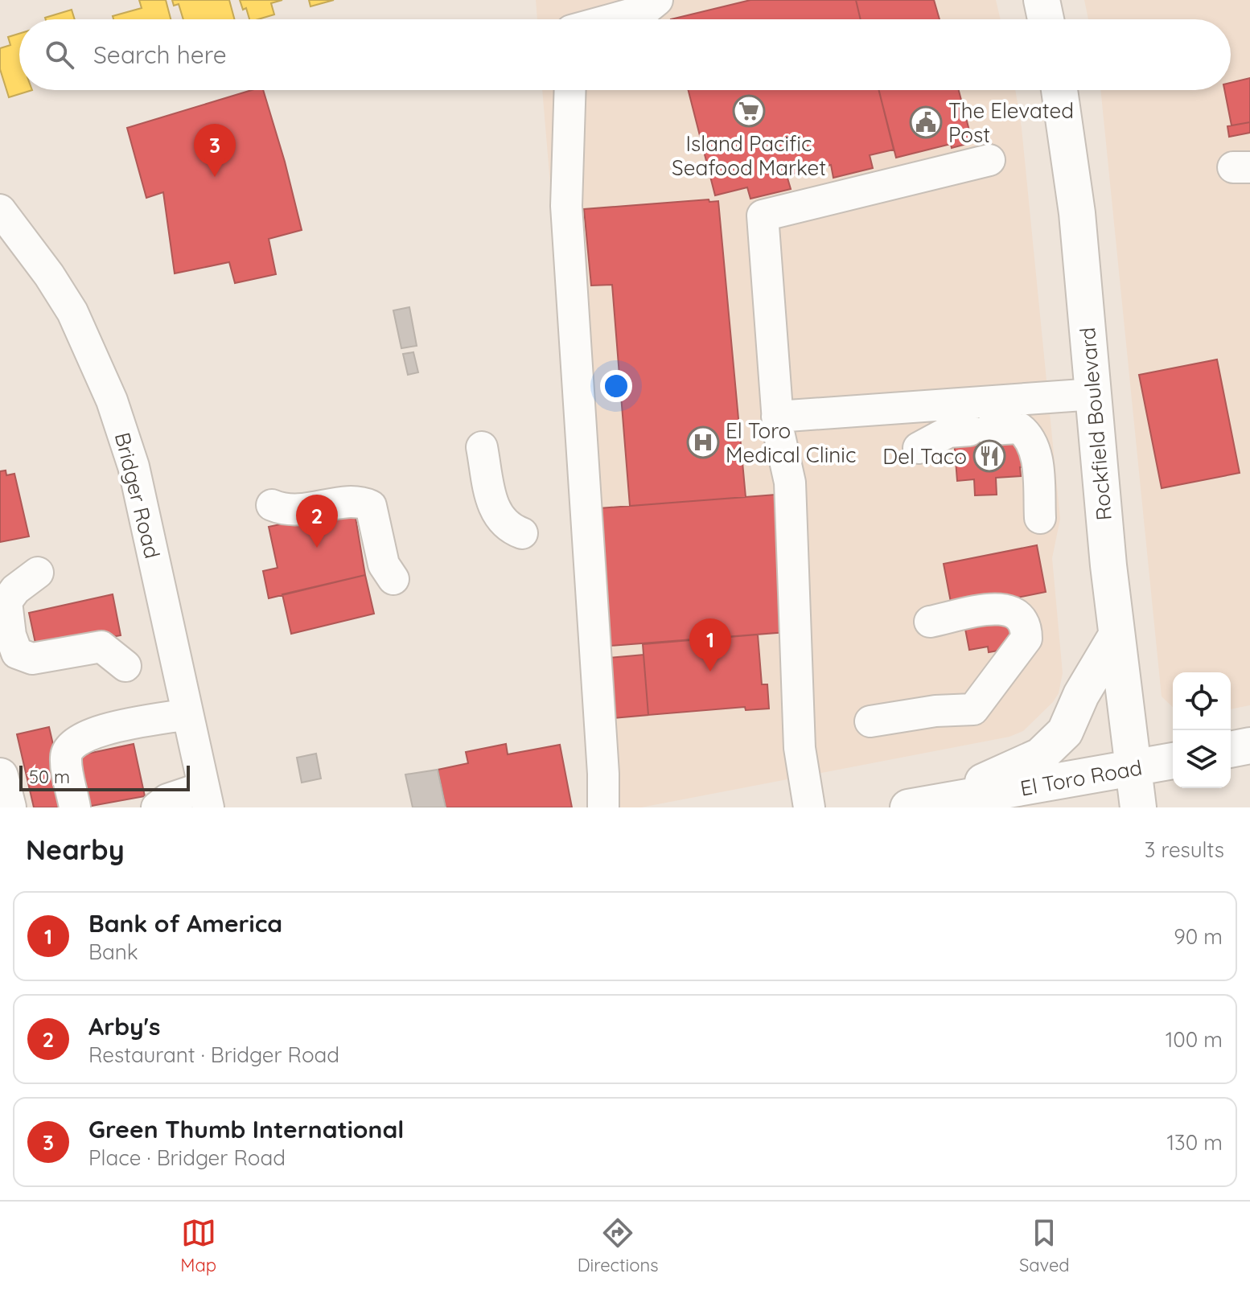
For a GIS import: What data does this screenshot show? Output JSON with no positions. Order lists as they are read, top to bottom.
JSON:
{
  "streets": {
    "main road": ["Rockfield Boulevard", "El Toro Road"],
    "street": ["Bridger Road"]
  },
  "crossings": [
    ["Rockfield Boulevard", "El Toro Road"]
  ],
  "places": {
    "supermarket": ["Island Pacific Seafood Market"],
    "public building": ["The Elevated Post"],
    "hospital": ["El Toro Medical Clinic"],
    "restaurant": ["Del Taco"]
  },
  "scale_bar": "50 m",
  "page": {
    "search": "Search here",
    "pins": ["3", "2", "1"],
    "scale": "50 m",
    "heading": ["Nearby", "3 results"],
    "list": [
      {
        "mark": "1",
        "name": "Bank of America",
        "note": "Bank",
        "value": "90 m"
      },
      {
        "mark": "2",
        "name": "Arby's",
        "note": "Restaurant · Bridger Road",
        "value": "100 m"
      },
      {
        "mark": "3",
        "name": "Green Thumb International",
        "note": "Place · Bridger Road",
        "value": "130 m"
      }
    ],
    "nav": ["Map", "Directions", "Saved"]
  }
}
